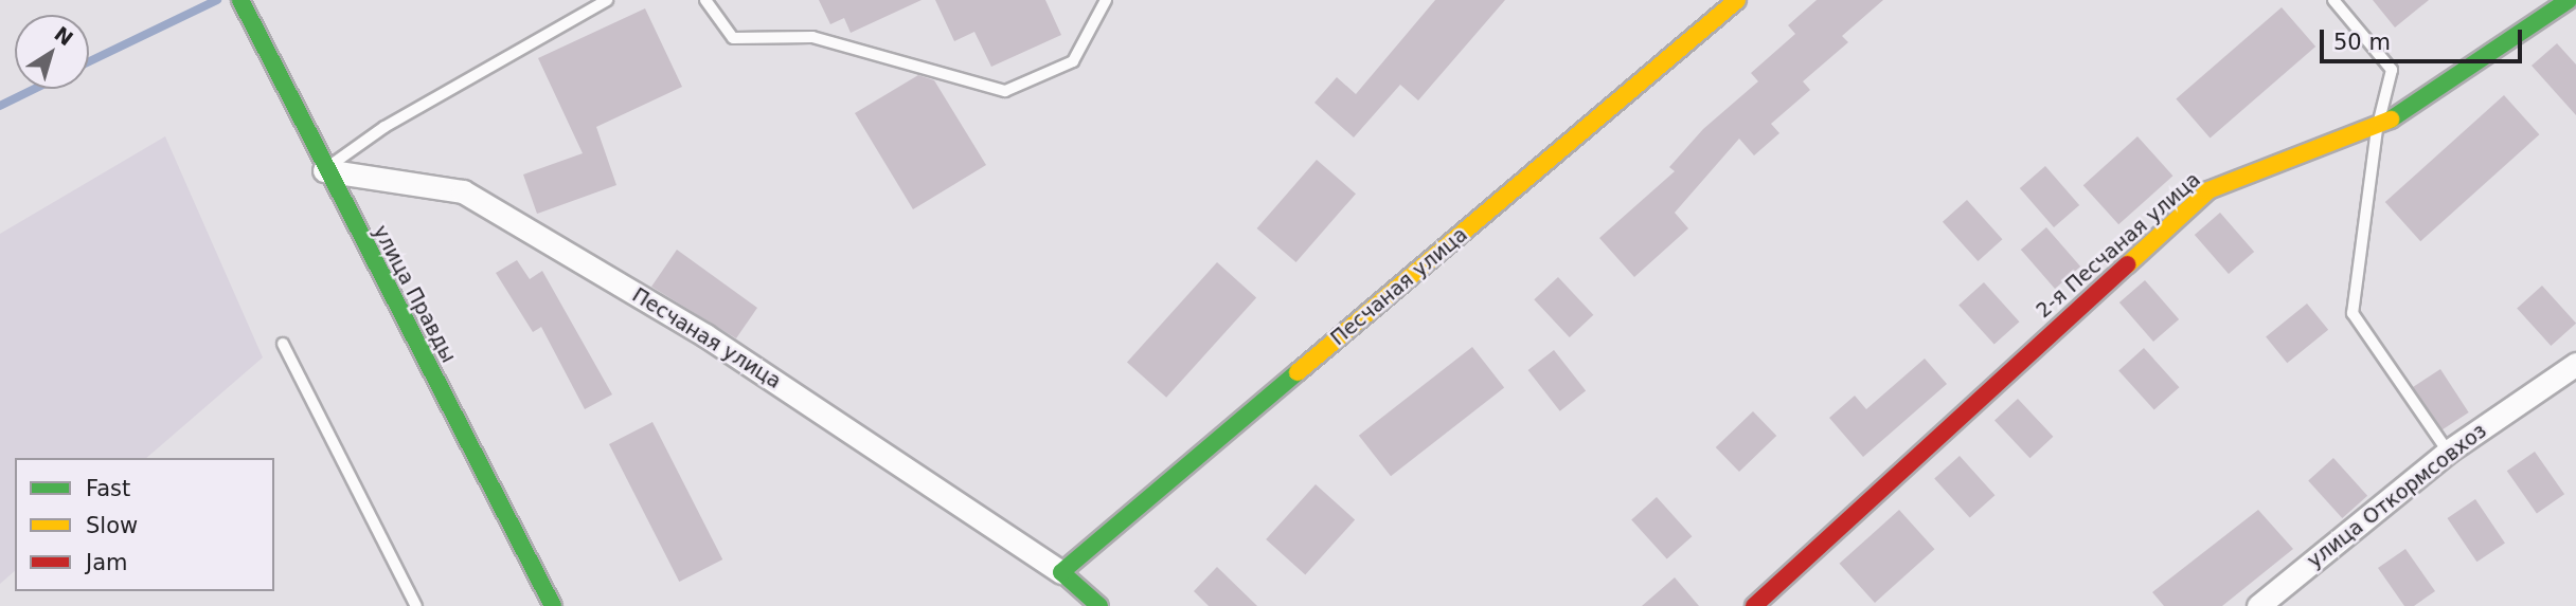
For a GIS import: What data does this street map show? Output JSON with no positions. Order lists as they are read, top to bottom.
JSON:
{
  "streets": {
    "street": [
      "2-я Песчаная улица",
      "Песчаная улица",
      "улица Правды",
      "улица Откормсовхоз"
    ]
  },
  "crossings": [
    ["Песчаная улица", "улица Правды"]
  ],
  "legend": ["Fast", "Slow", "Jam"],
  "scale_bar": "50 m",
  "north": "top right"
}
